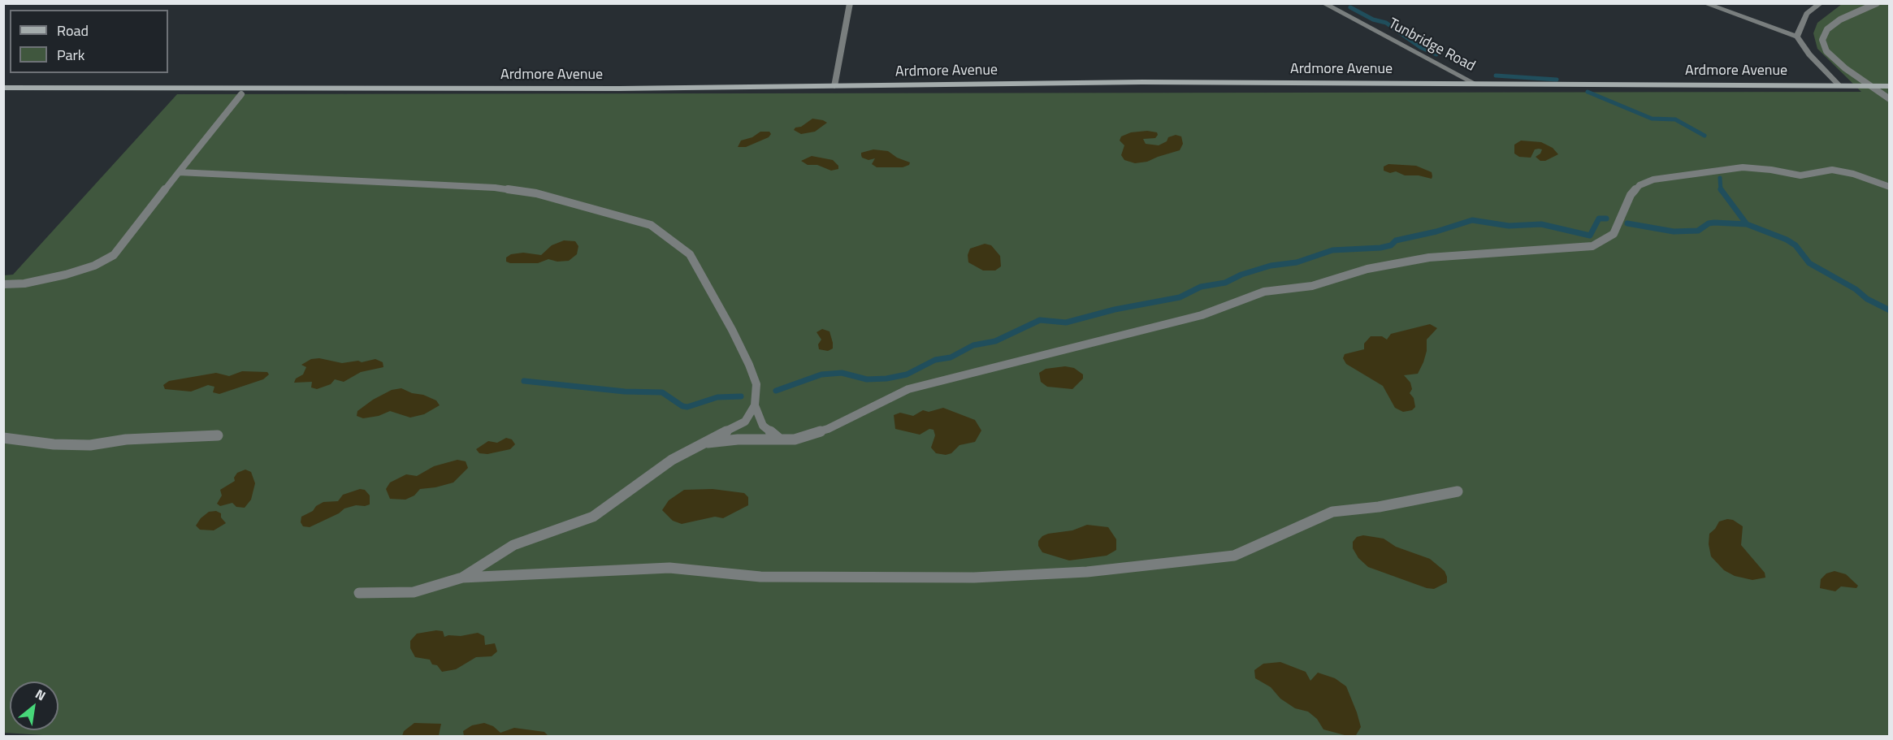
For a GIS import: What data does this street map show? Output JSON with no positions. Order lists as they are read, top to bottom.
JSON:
{
  "streets": {
    "street": ["Tunbridge Road", "Ardmore Avenue"]
  },
  "crossings": [
    ["Tunbridge Road", "Ardmore Avenue"]
  ],
  "legend": ["Road", "Park"],
  "north": "top right"
}
